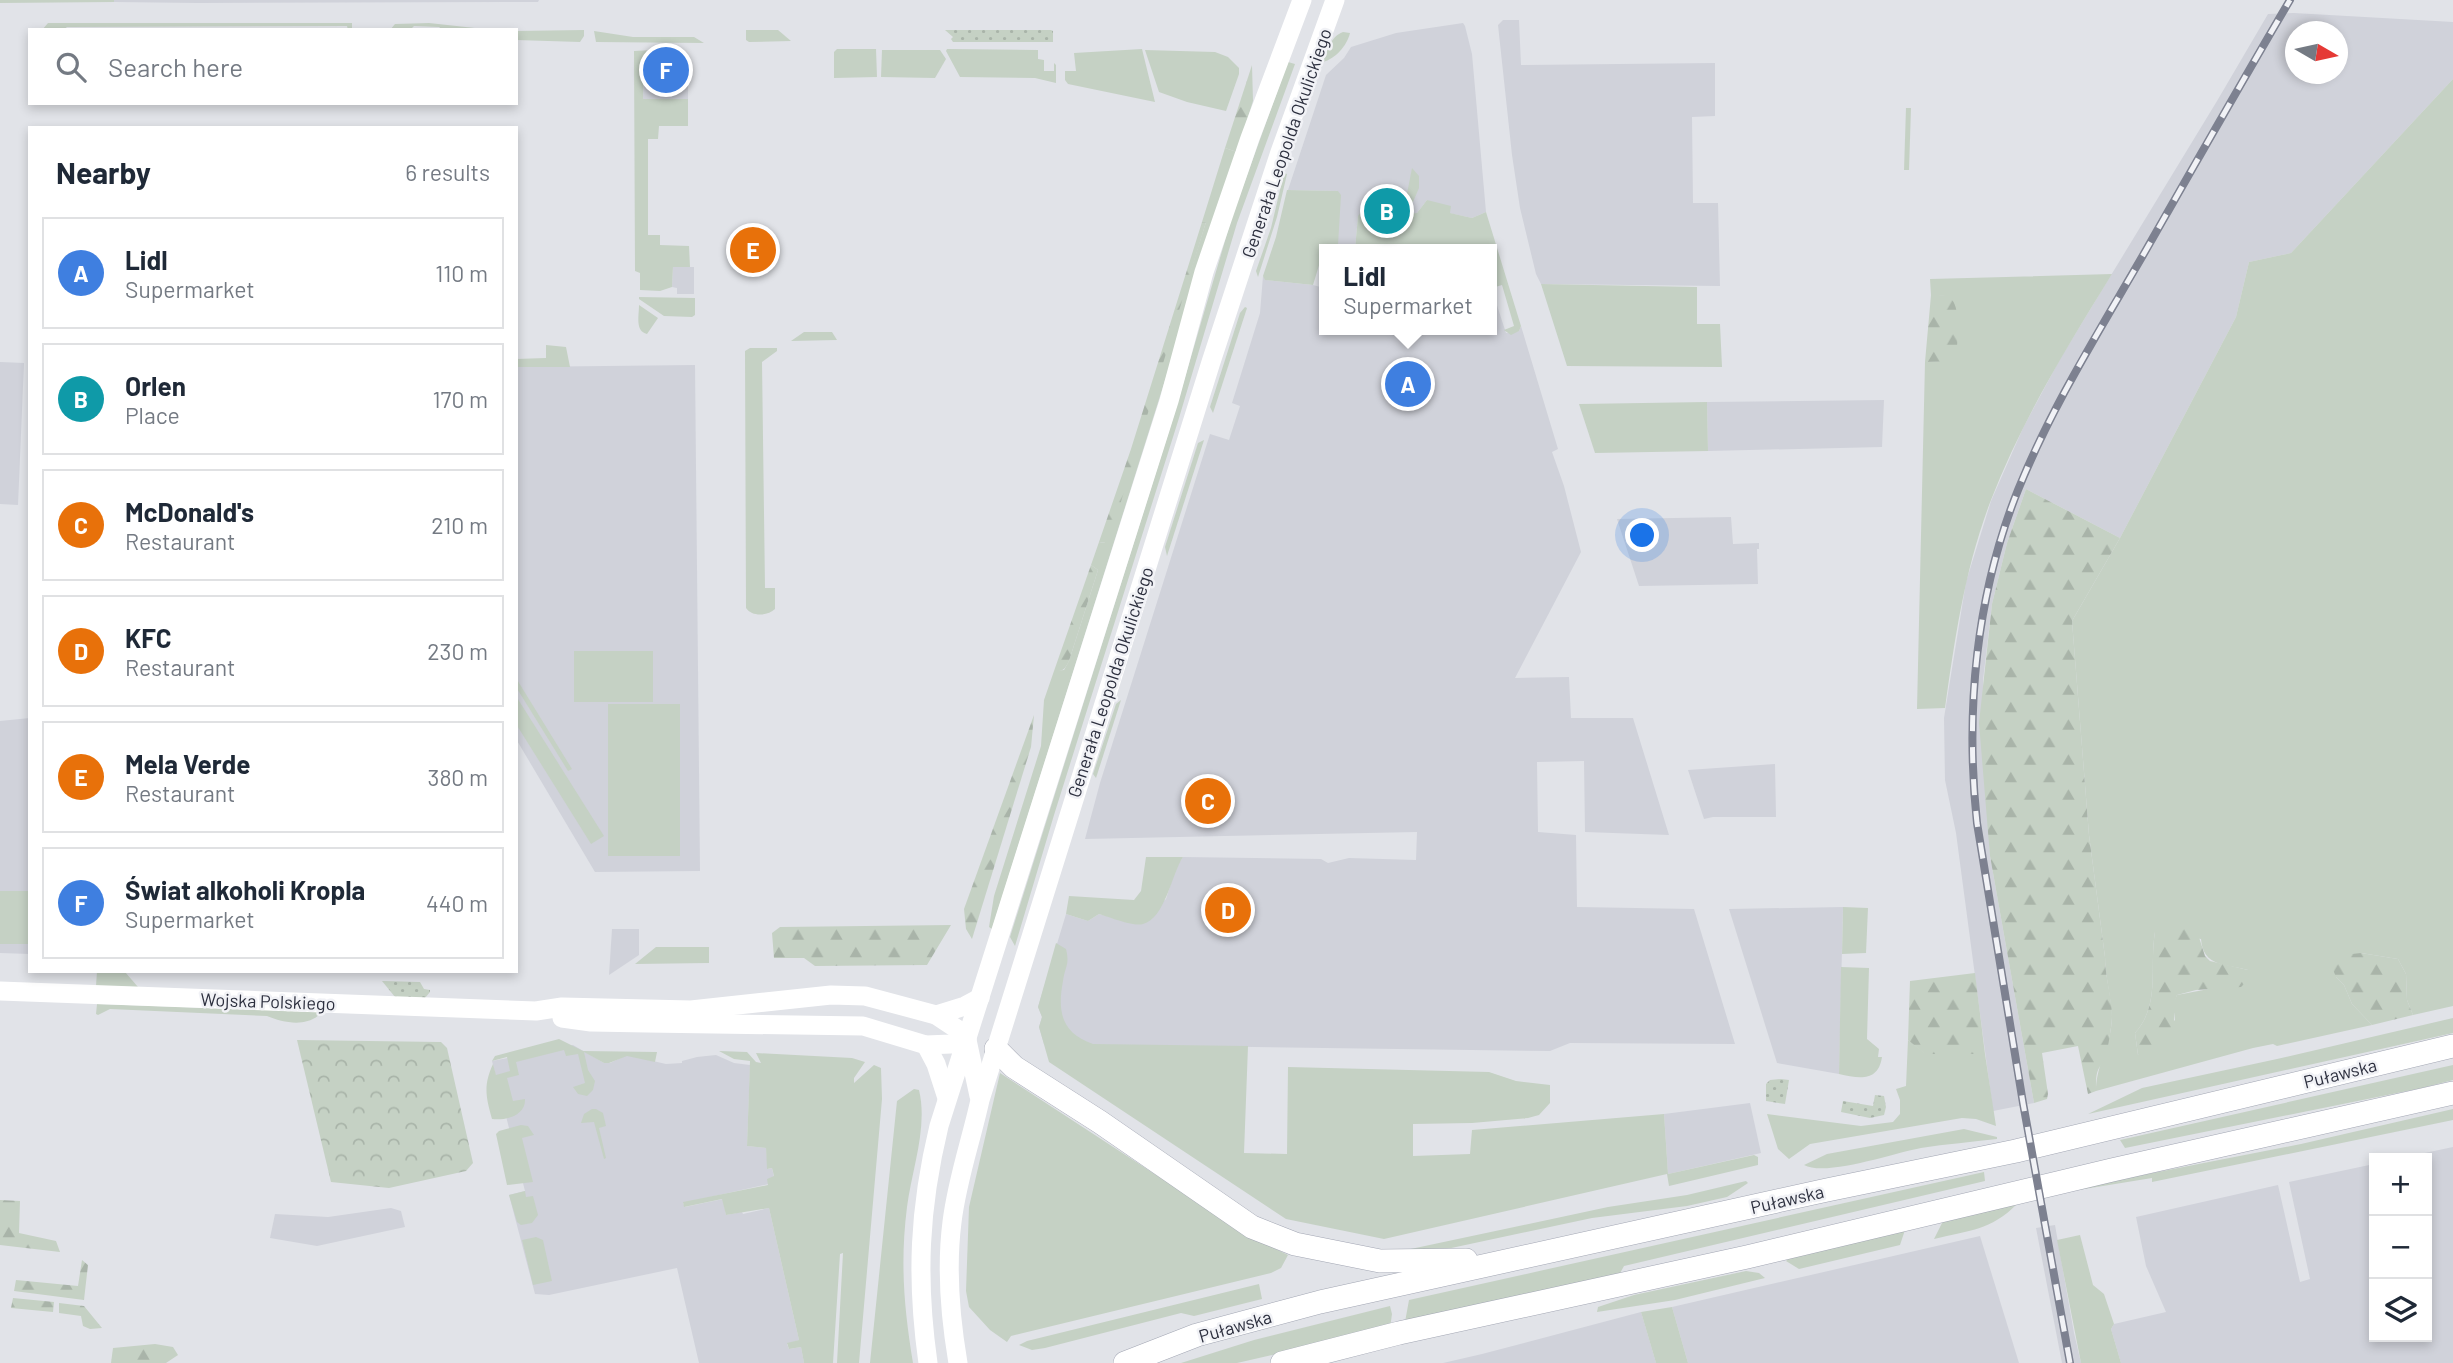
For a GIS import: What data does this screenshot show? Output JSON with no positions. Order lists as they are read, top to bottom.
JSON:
{
  "streets": {
    "main road": ["Generała Leopolda Okulickiego", "Wojska Polskiego", "Puławska"]
  },
  "crossings": [
    ["Generała Leopolda Okulickiego", "Wojska Polskiego"]
  ],
  "north": "right",
  "page": {
    "search": "Search here",
    "pins": [
      "F",
      "B",
      "E",
      "A",
      "C",
      "D"
    ],
    "heading": ["Nearby", "6 results"],
    "list": [
      {
        "mark": "A",
        "name": "Lidl",
        "note": "Supermarket",
        "value": "110 m"
      },
      {
        "mark": "B",
        "name": "Orlen",
        "note": "Place",
        "value": "170 m"
      },
      {
        "mark": "C",
        "name": "McDonald's",
        "note": "Restaurant",
        "value": "210 m"
      },
      {
        "mark": "D",
        "name": "KFC",
        "note": "Restaurant",
        "value": "230 m"
      },
      {
        "mark": "E",
        "name": "Mela Verde",
        "note": "Restaurant",
        "value": "380 m"
      },
      {
        "mark": "F",
        "name": "Świat alkoholi Kropla",
        "note": "Supermarket",
        "value": "440 m"
      }
    ],
    "popup": ["Lidl", "Supermarket"],
    "map_buttons": ["+", "−"]
  }
}
